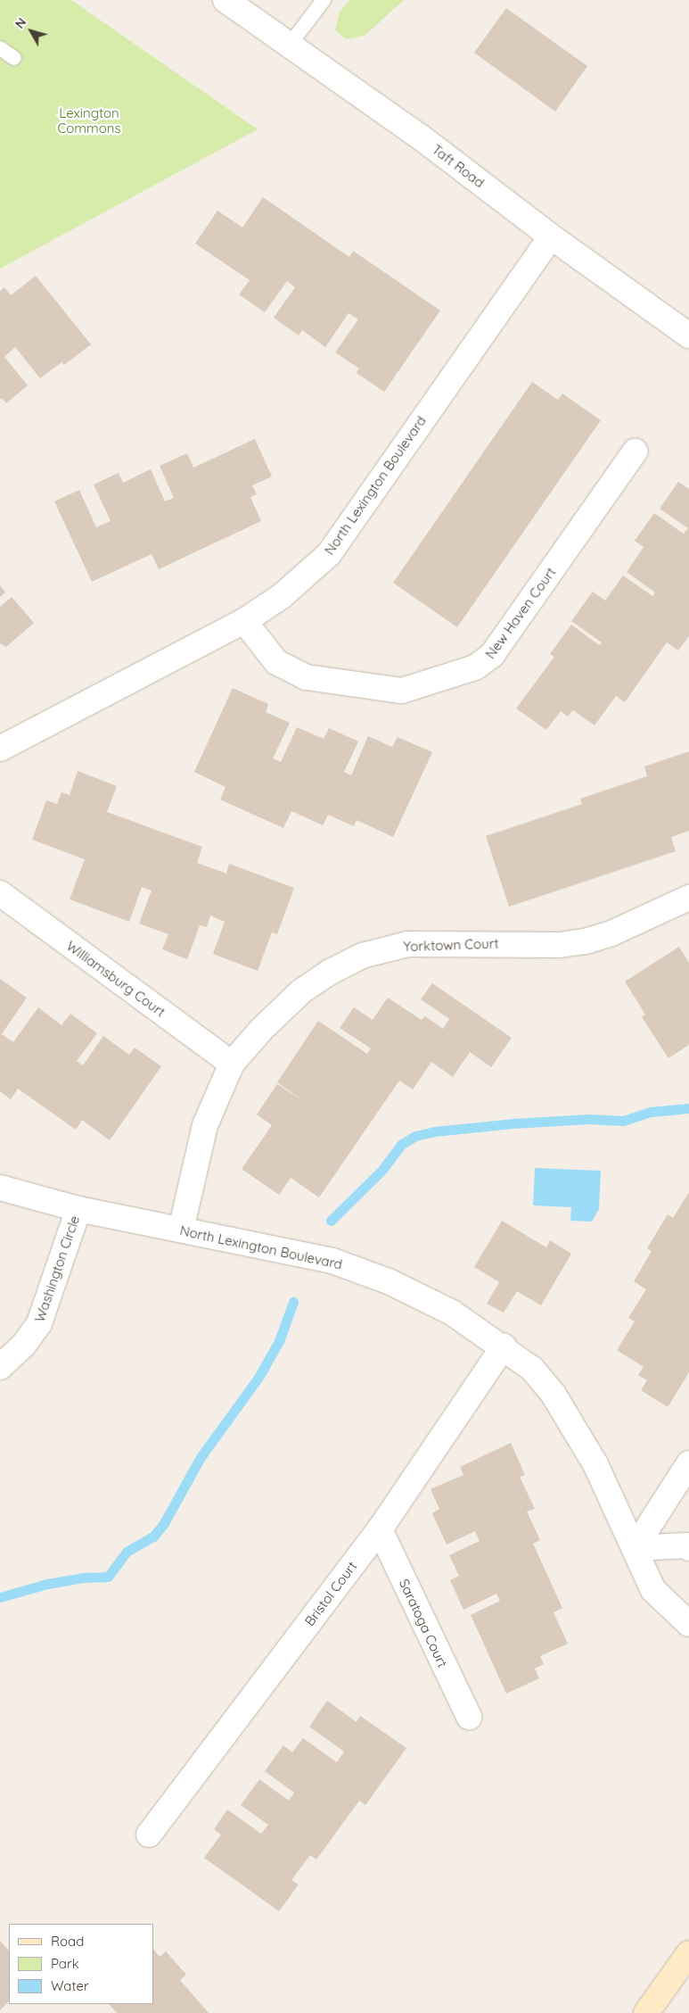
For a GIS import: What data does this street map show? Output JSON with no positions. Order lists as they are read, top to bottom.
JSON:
{
  "streets": {
    "street": [
      "Taft Road",
      "North Lexington Boulevard",
      "New Haven Court",
      "Yorktown Court",
      "Williamsburg Court",
      "Washington Circle",
      "Bristol Court",
      "Saratoga Court"
    ]
  },
  "crossings": [
    ["Taft Road", "North Lexington Boulevard"],
    ["North Lexington Boulevard", "New Haven Court"],
    ["North Lexington Boulevard", "Yorktown Court"],
    ["North Lexington Boulevard", "Washington Circle"],
    ["North Lexington Boulevard", "Bristol Court"],
    ["Yorktown Court", "Williamsburg Court"],
    ["Bristol Court", "Saratoga Court"]
  ],
  "parks": ["Lexington Commons"],
  "legend": ["Road", "Park", "Water"],
  "north": "top left"
}
